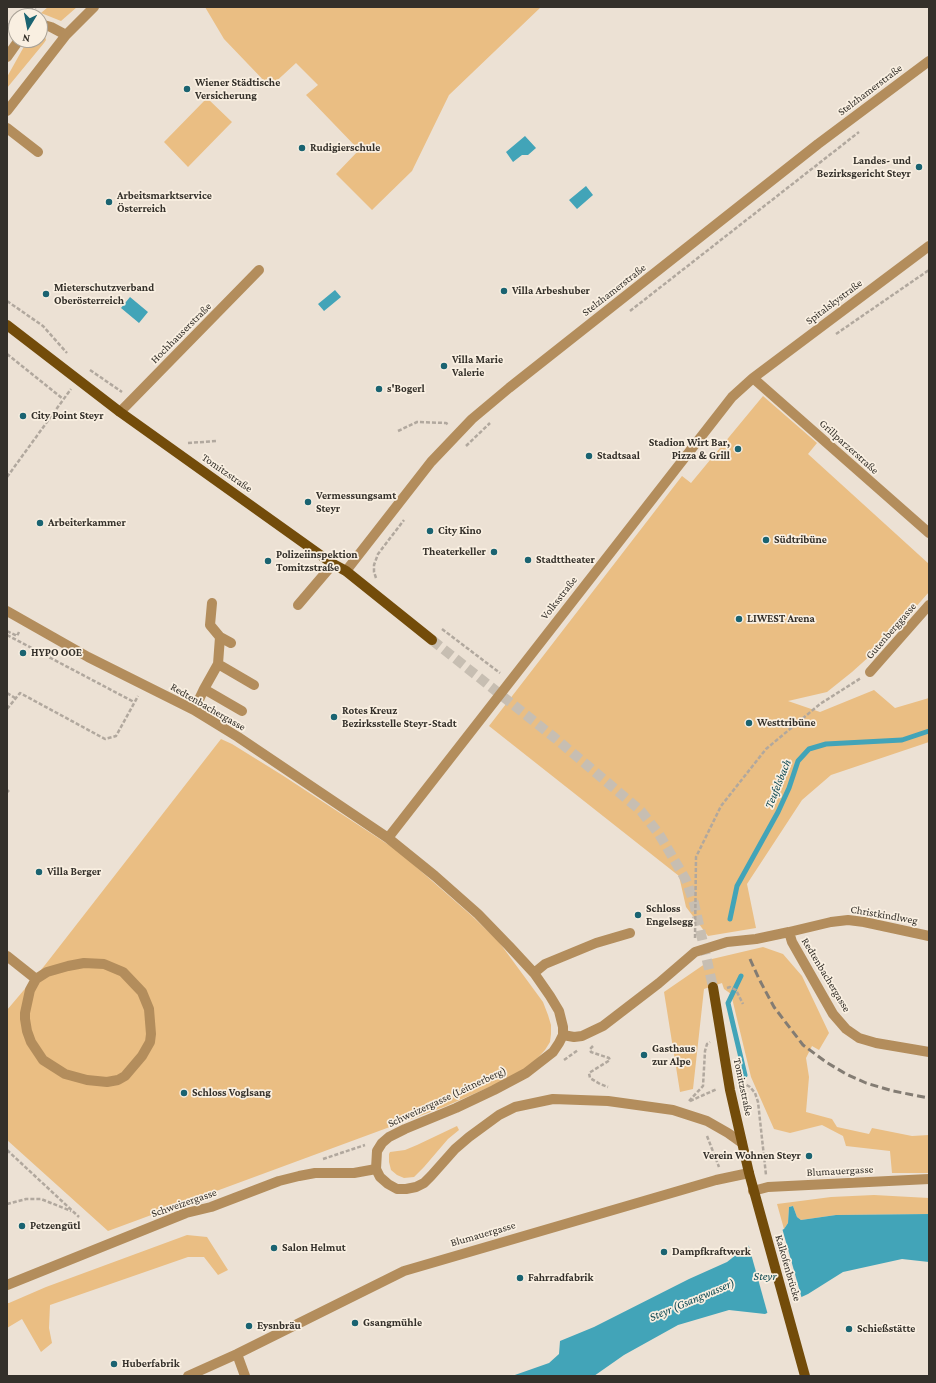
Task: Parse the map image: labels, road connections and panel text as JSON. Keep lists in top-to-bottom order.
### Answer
{
  "streets": {
    "main road": ["Tomitzstraße", "Kalkofenbrücke"],
    "street": [
      "Stelzhamerstraße",
      "Spitalskystraße",
      "Hochhauserstraße",
      "Grillparzerstraße",
      "Volksstraße",
      "Gutenberggasse",
      "Redtenbachergasse",
      "Christkindlweg",
      "Schweizergasse (Leitnerberg)",
      "Blumauergasse",
      "Schweizergasse"
    ]
  },
  "crossings": [
    ["Stelzhamerstraße", "Tomitzstraße"],
    ["Spitalskystraße", "Grillparzerstraße"],
    ["Spitalskystraße", "Volksstraße"],
    ["Hochhauserstraße", "Tomitzstraße"],
    ["Grillparzerstraße", "Volksstraße"],
    ["Tomitzstraße", "Blumauergasse"],
    ["Tomitzstraße", "Kalkofenbrücke"],
    ["Volksstraße", "Redtenbachergasse"],
    ["Redtenbachergasse", "Christkindlweg"],
    ["Redtenbachergasse", "Schweizergasse (Leitnerberg)"],
    ["Schweizergasse (Leitnerberg)", "Schweizergasse"],
    ["Blumauergasse", "Kalkofenbrücke"]
  ],
  "water": ["Teufelsbach", "Steyr", "Steyr (Gsangwasser)"],
  "places": [
    "Wiener Städtische Versicherung",
    "Rudigierschule",
    "Landes- und Bezirksgericht Steyr",
    "Arbeitsmarktservice Österreich",
    "Villa Arbeshuber",
    "Mieterschutzverband Oberösterreich",
    "Villa Marie Valerie",
    "s'Bogerl",
    "City Point Steyr",
    "Stadion Wirt Bar, Pizza & Grill",
    "Stadtsaal",
    "Vermessungsamt Steyr",
    "Arbeiterkammer",
    "City Kino",
    "Südtribüne",
    "Theaterkeller",
    "Stadttheater",
    "Polizeiinspektion Tomitzstraße",
    "LIWEST Arena",
    "HYPO OOE",
    "Rotes Kreuz Bezirksstelle Steyr-Stadt",
    "Westtribüne",
    "Villa Berger",
    "Schloss Engelsegg",
    "Gasthaus zur Alpe",
    "Schloss Voglsang",
    "Verein Wohnen Steyr",
    "Petzengütl",
    "Salon Helmut",
    "Dampfkraftwerk",
    "Fahrradfabrik",
    "Gsangmühle",
    "Eysnbräu",
    "Schießstätte",
    "Huberfabrik"
  ],
  "north": "bottom"
}
